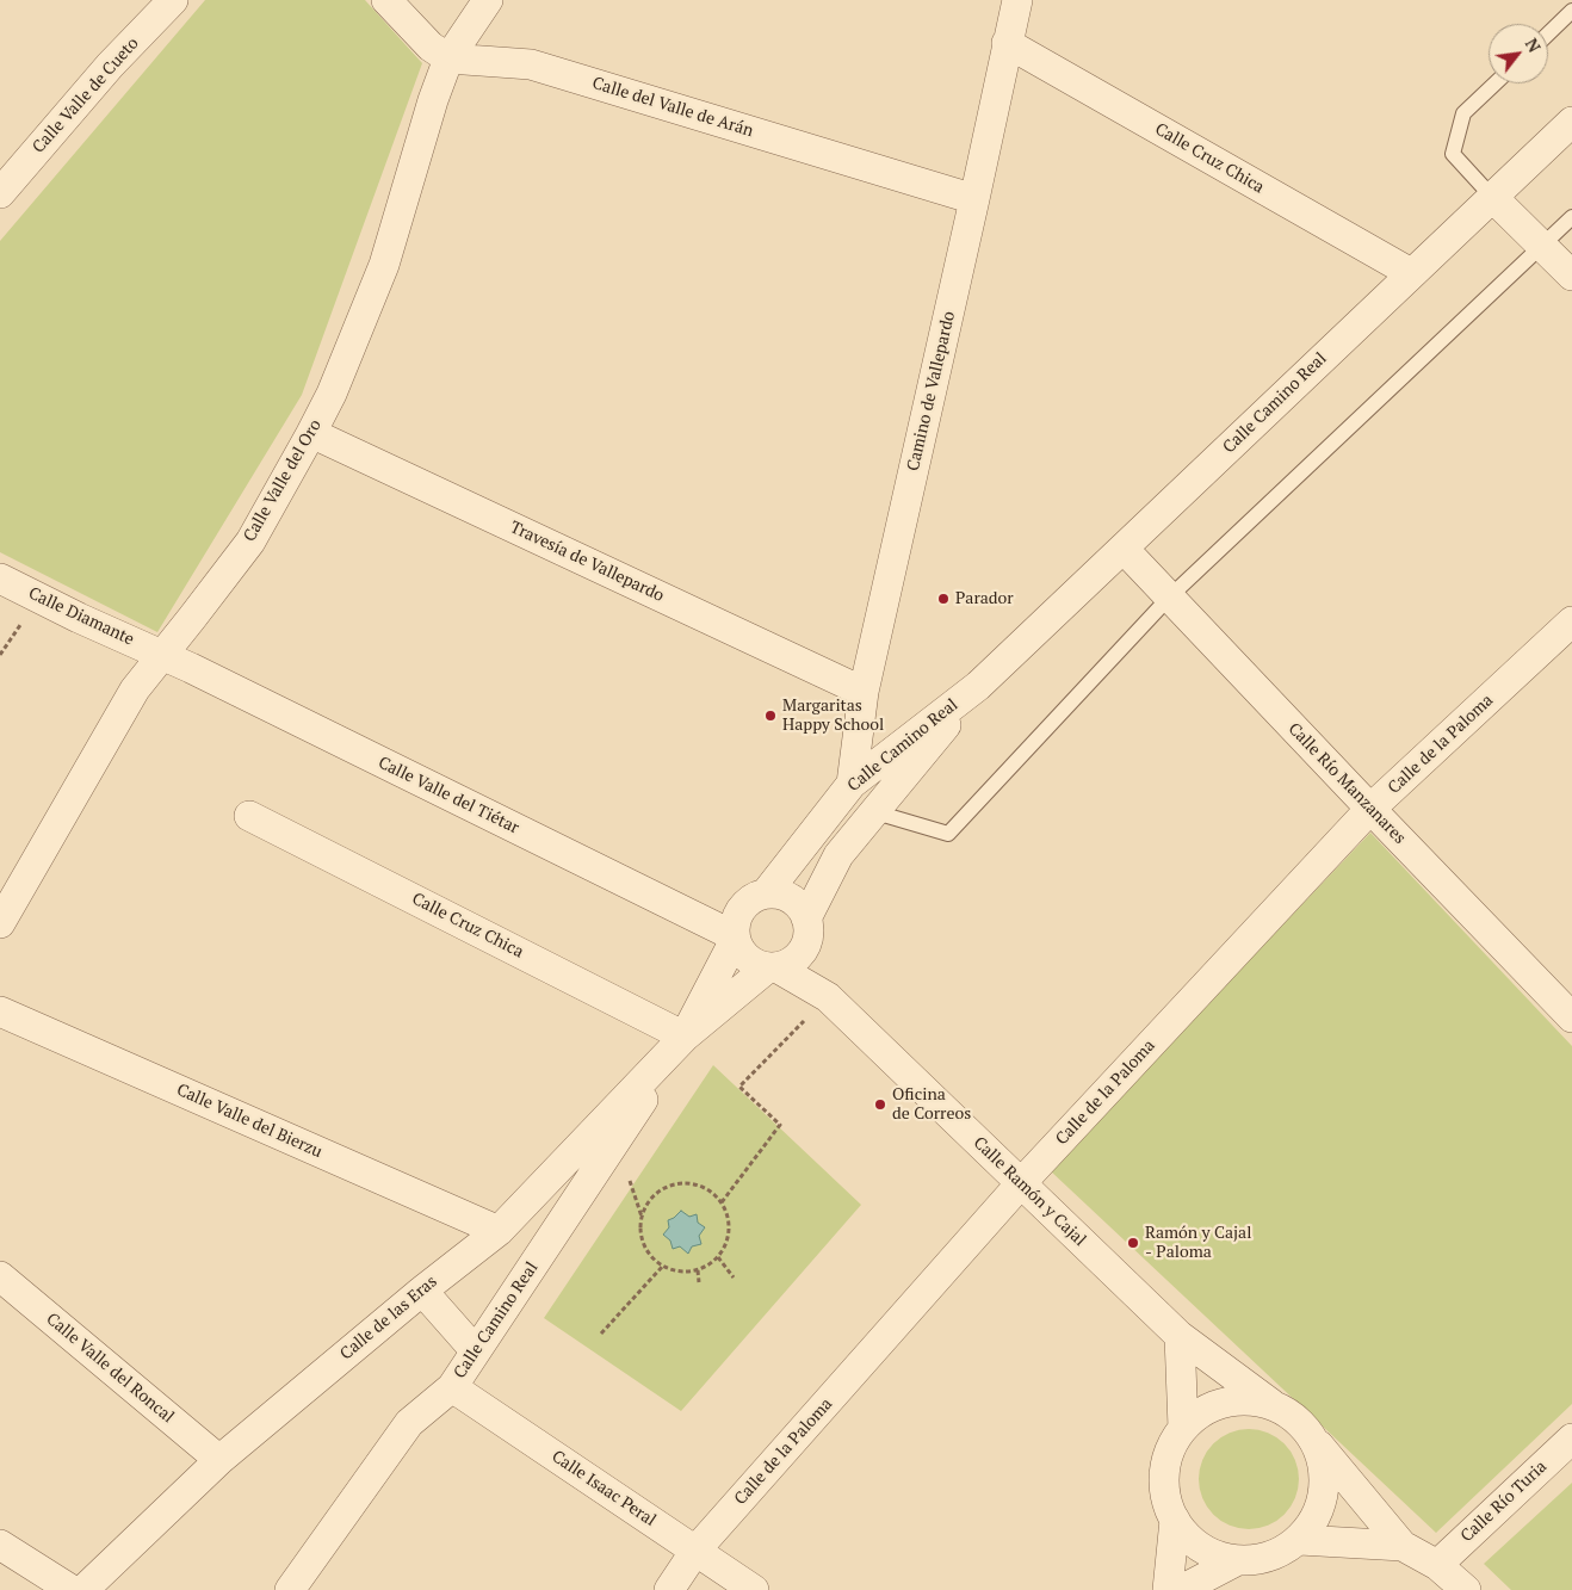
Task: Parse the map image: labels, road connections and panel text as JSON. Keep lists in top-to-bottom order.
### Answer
{
  "streets": {
    "street": [
      "Calle Valle de Cueto",
      "Calle del Valle de Arán",
      "Calle Cruz Chica",
      "Camino de Vallepardo",
      "Calle Camino Real",
      "Calle Valle del Oro",
      "Travesía de Vallepardo",
      "Calle Diamante",
      "Calle de la Paloma",
      "Calle Río Manzanares",
      "Calle Valle del Tiétar",
      "Calle Valle del Bierzu",
      "Calle Ramón y Cajal",
      "Calle de las Eras",
      "Calle Valle del Roncal",
      "Calle Isaac Peral",
      "Calle Río Turia"
    ]
  },
  "crossings": [
    ["Calle del Valle de Arán", "Camino de Vallepardo"],
    ["Calle del Valle de Arán", "Calle Valle del Oro"],
    ["Calle Cruz Chica", "Camino de Vallepardo"],
    ["Calle Cruz Chica", "Calle Camino Real"],
    ["Calle Cruz Chica", "Calle de las Eras"],
    ["Camino de Vallepardo", "Calle Camino Real"],
    ["Camino de Vallepardo", "Travesía de Vallepardo"],
    ["Calle Camino Real", "Calle Río Manzanares"],
    ["Calle Camino Real", "Calle Valle del Tiétar"],
    ["Calle Camino Real", "Calle Ramón y Cajal"],
    ["Calle Camino Real", "Calle de las Eras"],
    ["Calle Camino Real", "Calle Isaac Peral"],
    ["Calle Valle del Oro", "Travesía de Vallepardo"],
    ["Calle Valle del Oro", "Calle Diamante"],
    ["Calle Valle del Oro", "Calle Valle del Tiétar"],
    ["Calle Diamante", "Calle Valle del Tiétar"],
    ["Calle de la Paloma", "Calle Río Manzanares"],
    ["Calle de la Paloma", "Calle Ramón y Cajal"],
    ["Calle de la Paloma", "Calle Isaac Peral"],
    ["Calle Valle del Tiétar", "Calle Ramón y Cajal"],
    ["Calle Valle del Bierzu", "Calle de las Eras"],
    ["Calle de las Eras", "Calle Valle del Roncal"]
  ],
  "places": [
    "Parador",
    "Margaritas Happy School",
    "Oficina de Correos",
    "Ramón y Cajal - Paloma"
  ],
  "north": "top right"
}
